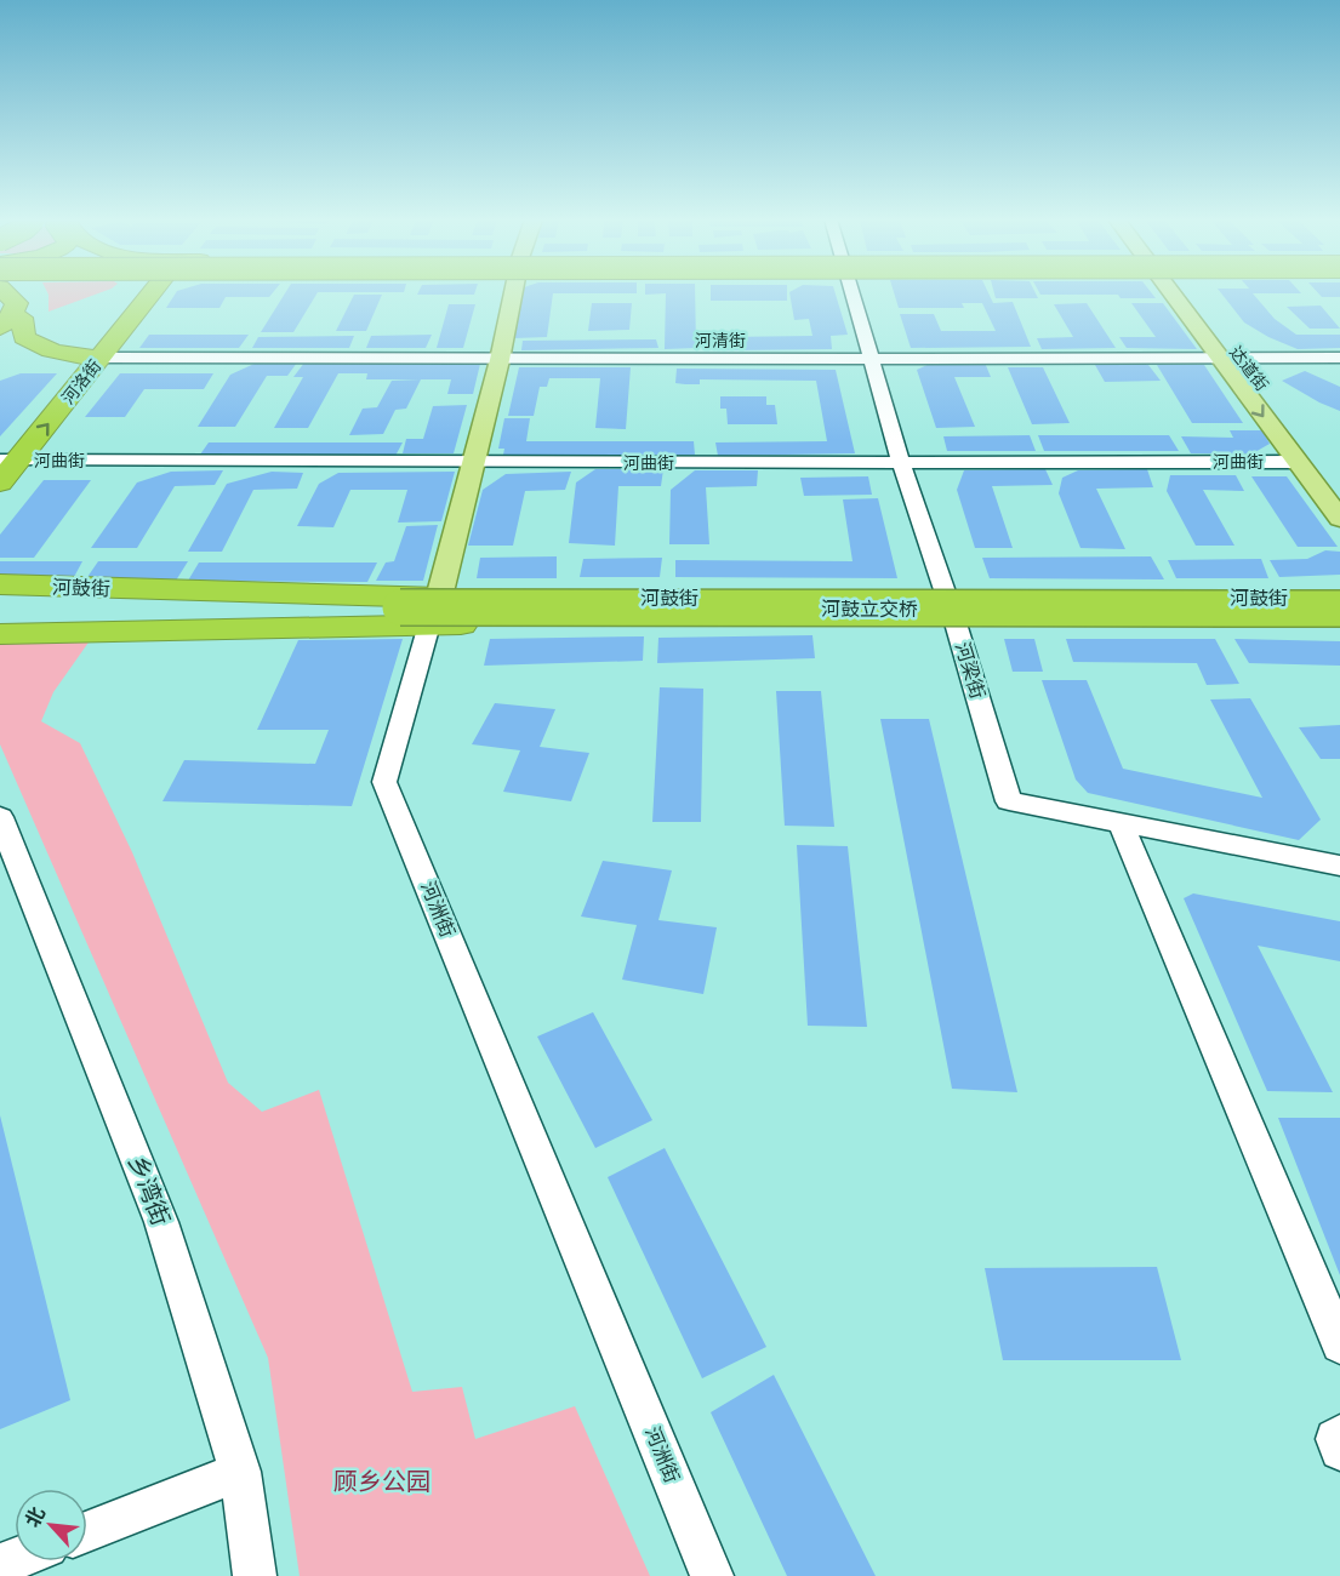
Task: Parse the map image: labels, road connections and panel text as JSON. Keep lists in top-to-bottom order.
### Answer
{
  "streets": {
    "highway": ["河洛街", "河鼓街", "河鼓立交桥"],
    "main road": ["河洲街"],
    "street": [
      "河清街",
      "河曲街",
      "河梁街",
      "乡湾街"
    ]
  },
  "crossings": [
    ["河清街", "河洛街"],
    ["河清街", "河梁街"],
    ["河清街", "河洲街"],
    ["河洛街", "河曲街"],
    ["河曲街", "河梁街"],
    ["河曲街", "河洲街"],
    ["河鼓街", "河梁街"],
    ["河鼓街", "河洲街"]
  ],
  "one_way": ["河洛街"],
  "parks": ["顾乡公园"],
  "north": "top left"
}
